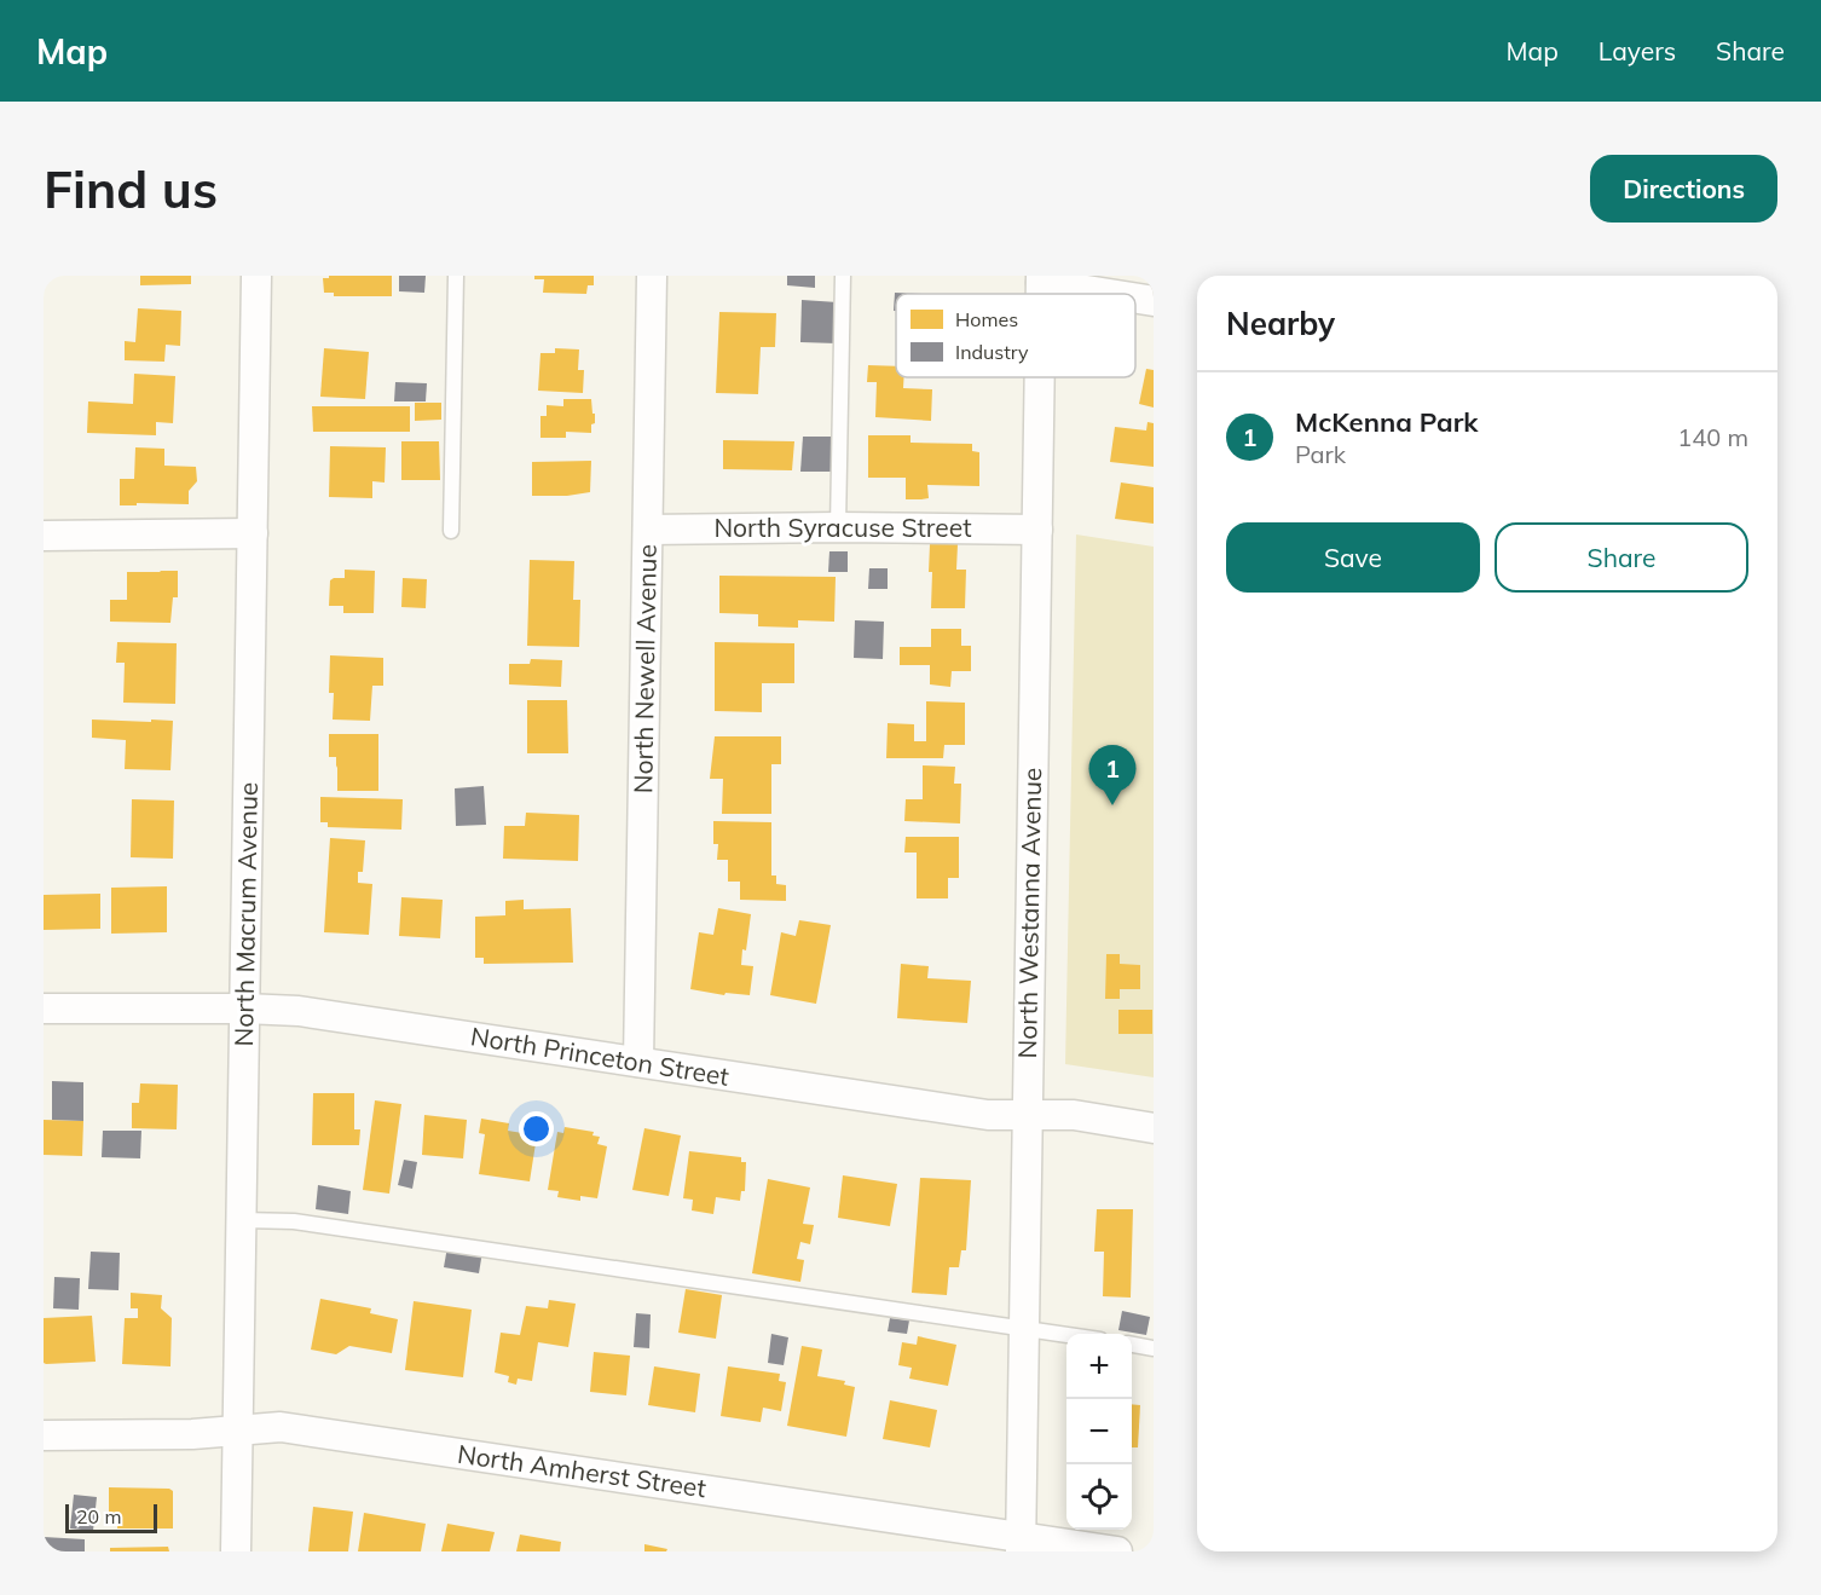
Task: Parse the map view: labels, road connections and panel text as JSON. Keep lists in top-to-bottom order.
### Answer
{
  "streets": {
    "street": [
      "North Syracuse Street",
      "North Newell Avenue",
      "North Westanna Avenue",
      "North Macrum Avenue",
      "North Princeton Street",
      "North Amherst Street"
    ]
  },
  "crossings": [
    ["North Syracuse Street", "North Newell Avenue"],
    ["North Syracuse Street", "North Westanna Avenue"],
    ["North Newell Avenue", "North Princeton Street"],
    ["North Westanna Avenue", "North Princeton Street"],
    ["North Westanna Avenue", "North Amherst Street"],
    ["North Macrum Avenue", "North Princeton Street"],
    ["North Macrum Avenue", "North Amherst Street"]
  ],
  "legend": ["Homes", "Industry"],
  "scale_bar": "20 m",
  "page": {
    "header": "Map",
    "nav": ["Map", "Layers", "Share"],
    "buttons": [
      "Directions",
      ["Save", "Share"]
    ],
    "title": "Find us",
    "heading": "Nearby",
    "list": [
      {
        "mark": "1",
        "name": "McKenna Park",
        "note": "Park",
        "value": "140 m"
      }
    ],
    "pins": "1",
    "map_buttons": ["+", "−"],
    "scale": "20 m"
  }
}
